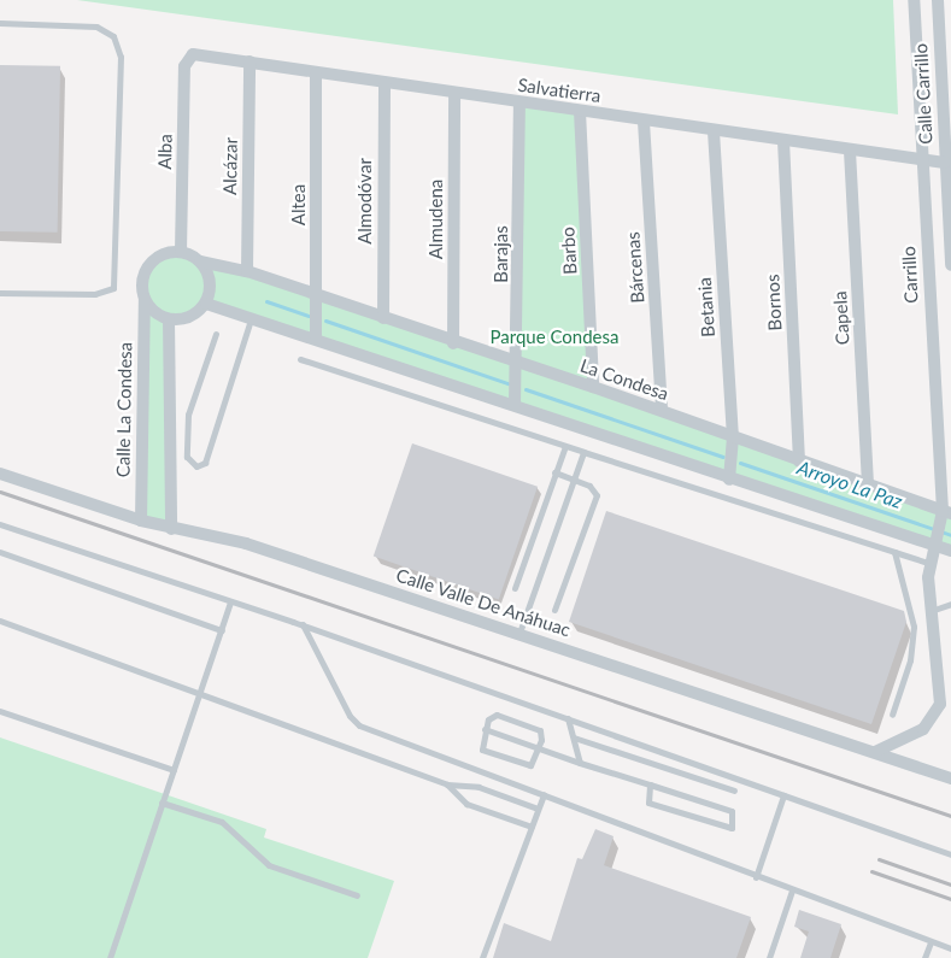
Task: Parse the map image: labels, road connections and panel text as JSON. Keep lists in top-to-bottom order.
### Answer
{
  "streets": {
    "street": [
      "Salvatierra",
      "Calle Carrillo",
      "Alba",
      "Alcázar",
      "Almodóvar",
      "Altea",
      "Almudena",
      "Barbo",
      "Barajas",
      "Bárcenas",
      "Carrillo",
      "Bornos",
      "Betania",
      "Capela",
      "La Condesa",
      "Calle La Condesa",
      "Calle Valle De Anáhuac"
    ]
  },
  "crossings": [
    ["Salvatierra", "Calle Carrillo"],
    ["Salvatierra", "Alba"],
    ["Salvatierra", "Alcázar"],
    ["Salvatierra", "Almodóvar"],
    ["Salvatierra", "Altea"],
    ["Salvatierra", "Almudena"],
    ["Salvatierra", "Barbo"],
    ["Salvatierra", "Barajas"],
    ["Salvatierra", "Bárcenas"],
    ["Salvatierra", "Carrillo"],
    ["Salvatierra", "Bornos"],
    ["Salvatierra", "Betania"],
    ["Salvatierra", "Capela"],
    ["Calle Carrillo", "Carrillo"],
    ["Alba", "La Condesa"],
    ["Alba", "Calle La Condesa"],
    ["Alcázar", "La Condesa"],
    ["Almodóvar", "La Condesa"],
    ["Altea", "La Condesa"],
    ["Almudena", "La Condesa"],
    ["Barbo", "La Condesa"],
    ["Barajas", "La Condesa"],
    ["Bárcenas", "La Condesa"],
    ["Carrillo", "La Condesa"],
    ["Carrillo", "Calle Valle De Anáhuac"],
    ["Bornos", "La Condesa"],
    ["Betania", "La Condesa"],
    ["Capela", "La Condesa"],
    ["La Condesa", "Calle La Condesa"],
    ["Calle La Condesa", "Calle Valle De Anáhuac"]
  ],
  "water": ["Arroyo La Paz"],
  "parks": ["Parque Condesa"]
}
